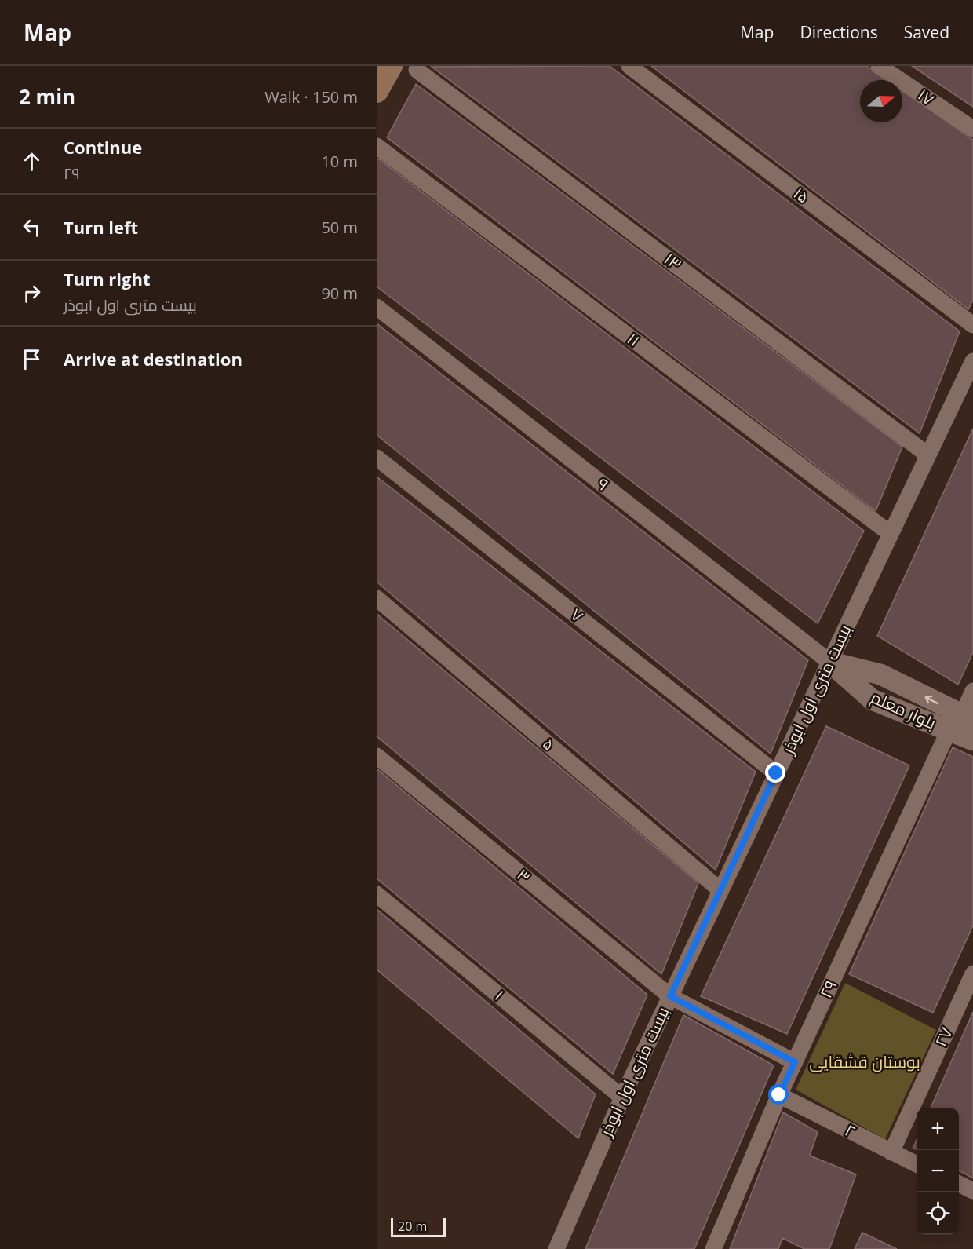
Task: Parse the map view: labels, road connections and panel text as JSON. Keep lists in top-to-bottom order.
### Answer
{
  "streets": {
    "street": [
      "۱۷",
      "۱۵",
      "۱۳",
      "۱۱",
      "۹",
      "۷",
      "بیست متری اول ابوذر",
      "بلوار معلم",
      "۵",
      "۳",
      "۲۹",
      "۱",
      "۲۷",
      "۲"
    ]
  },
  "crossings": [
    ["۱۳", "بیست متری اول ابوذر"],
    ["۱۱", "بیست متری اول ابوذر"],
    ["۹", "بیست متری اول ابوذر"],
    ["۹", "بلوار معلم"],
    ["۷", "بیست متری اول ابوذر"],
    ["بیست متری اول ابوذر", "بلوار معلم"],
    ["بیست متری اول ابوذر", "۵"],
    ["بیست متری اول ابوذر", "۳"],
    ["بیست متری اول ابوذر", "۱"],
    ["بلوار معلم", "۲۹"],
    ["۳", "۲۹"],
    ["۲۹", "۲"],
    ["۲۷", "۲"]
  ],
  "parks": ["بوستان قشقایی"],
  "scale_bar": "20 m",
  "north": "right",
  "page": {
    "header": "Map",
    "nav": ["Map", "Directions", "Saved"],
    "heading": ["2 min", "Walk · 150 m"],
    "list": [
      ["Continue", "۲۹", "10 m"],
      ["Turn left", "50 m"],
      ["Turn right", "بیست متری اول ابوذر", "90 m"],
      "Arrive at destination"
    ],
    "map_buttons": ["+", "−"],
    "scale": "20 m"
  }
}
